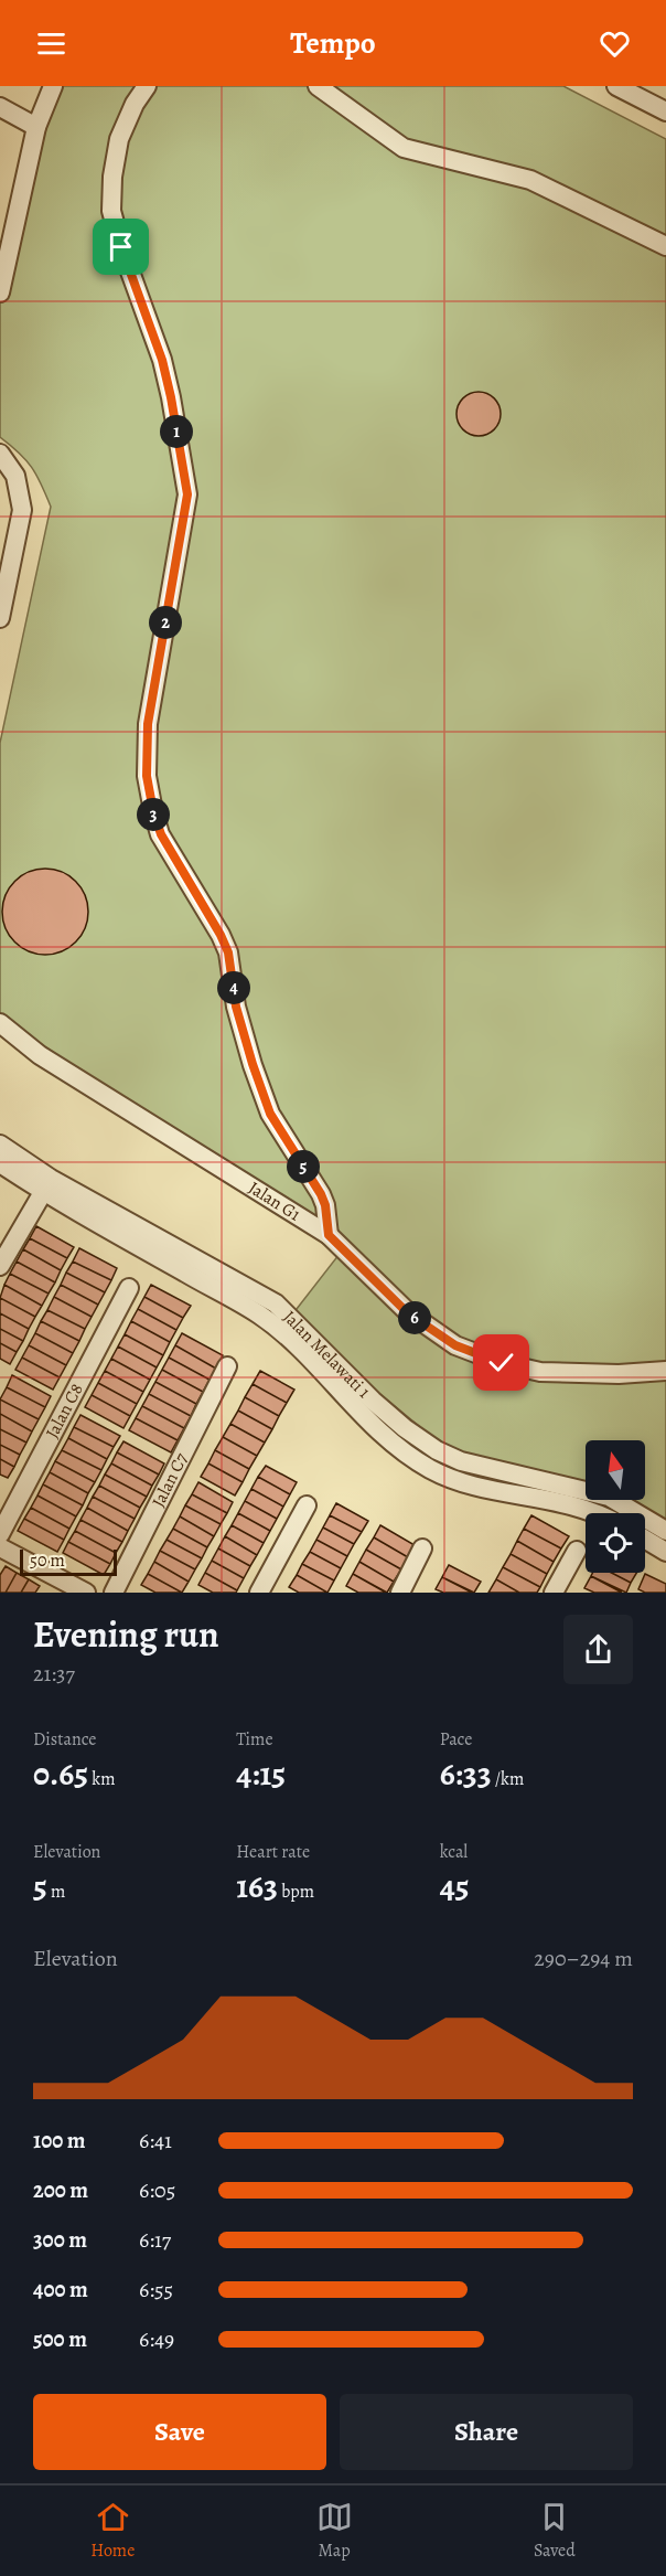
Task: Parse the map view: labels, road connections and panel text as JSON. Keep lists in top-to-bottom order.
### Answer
{
  "streets": {
    "street": [
      "Jalan G1",
      "Jalan Melawati 1",
      "Jalan C8",
      "Jalan C7"
    ]
  },
  "scale_bar": "50 m",
  "north": "top",
  "page": {
    "header": "Tempo",
    "pins": [
      "1",
      "2",
      "3",
      "4",
      "5",
      "6"
    ],
    "scale": "50 m",
    "heading": ["Evening run", "21:37"],
    "stats": [
      ["Distance", "0.65 km"],
      ["Time", "4:15"],
      ["Pace", "6:33 /km"],
      ["Elevation", "5 m"],
      ["Heart rate", "163 bpm"],
      ["kcal", "45"]
    ],
    "chart": ["Elevation", "290–294 m"],
    "list": [
      {
        "name": "100 m",
        "note": "6:41"
      },
      {
        "name": "200 m",
        "note": "6:05"
      },
      {
        "name": "300 m",
        "note": "6:17"
      },
      {
        "name": "400 m",
        "note": "6:55"
      },
      {
        "name": "500 m",
        "note": "6:49"
      }
    ],
    "buttons": ["Save", "Share"],
    "tabs": ["Home", "Map", "Saved"]
  }
}
